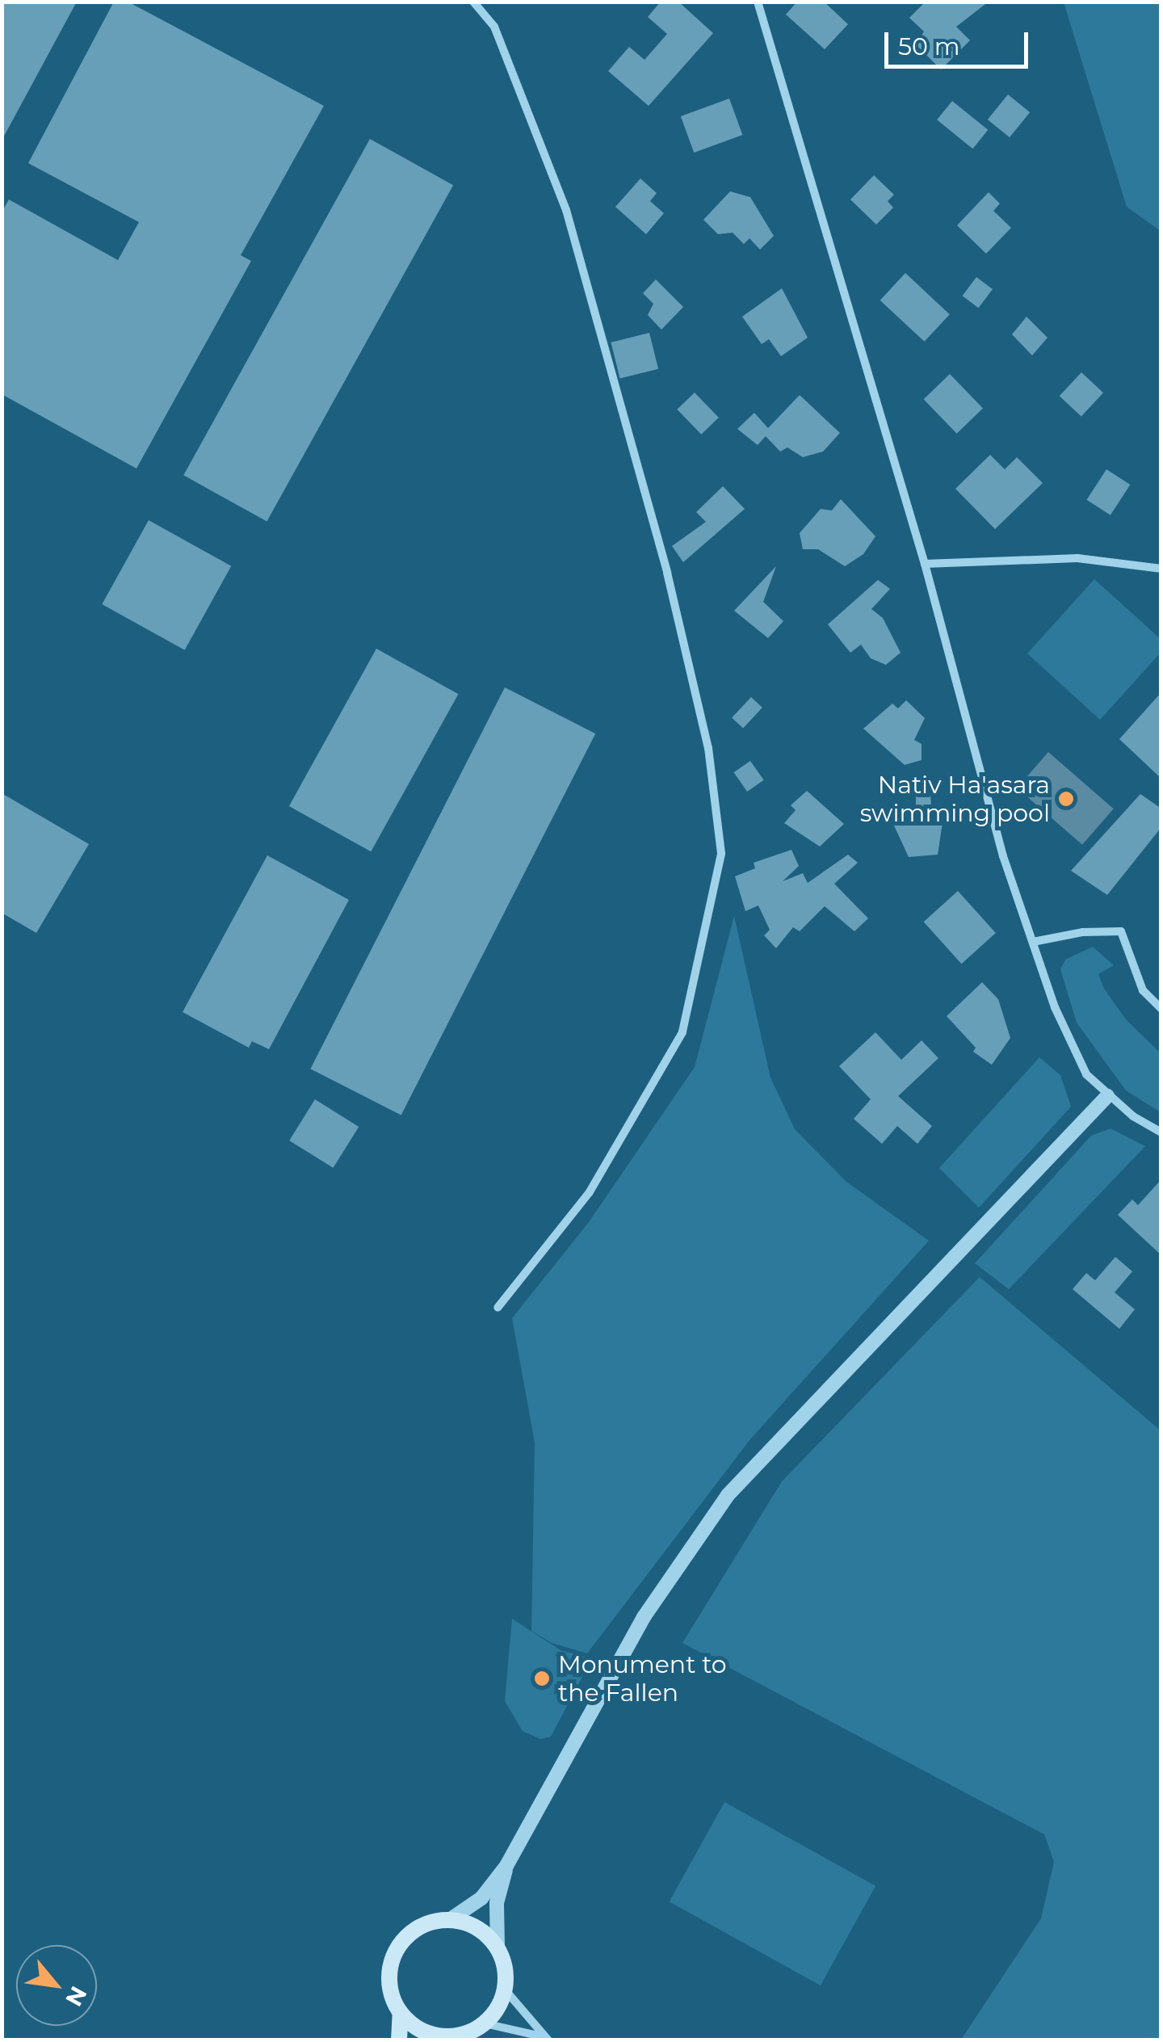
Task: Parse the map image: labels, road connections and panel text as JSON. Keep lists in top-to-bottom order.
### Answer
{
  "places": ["Nativ Ha'asara swimming pool", "Monument to the Fallen"],
  "scale_bar": "50 m",
  "north": "bottom right"
}
